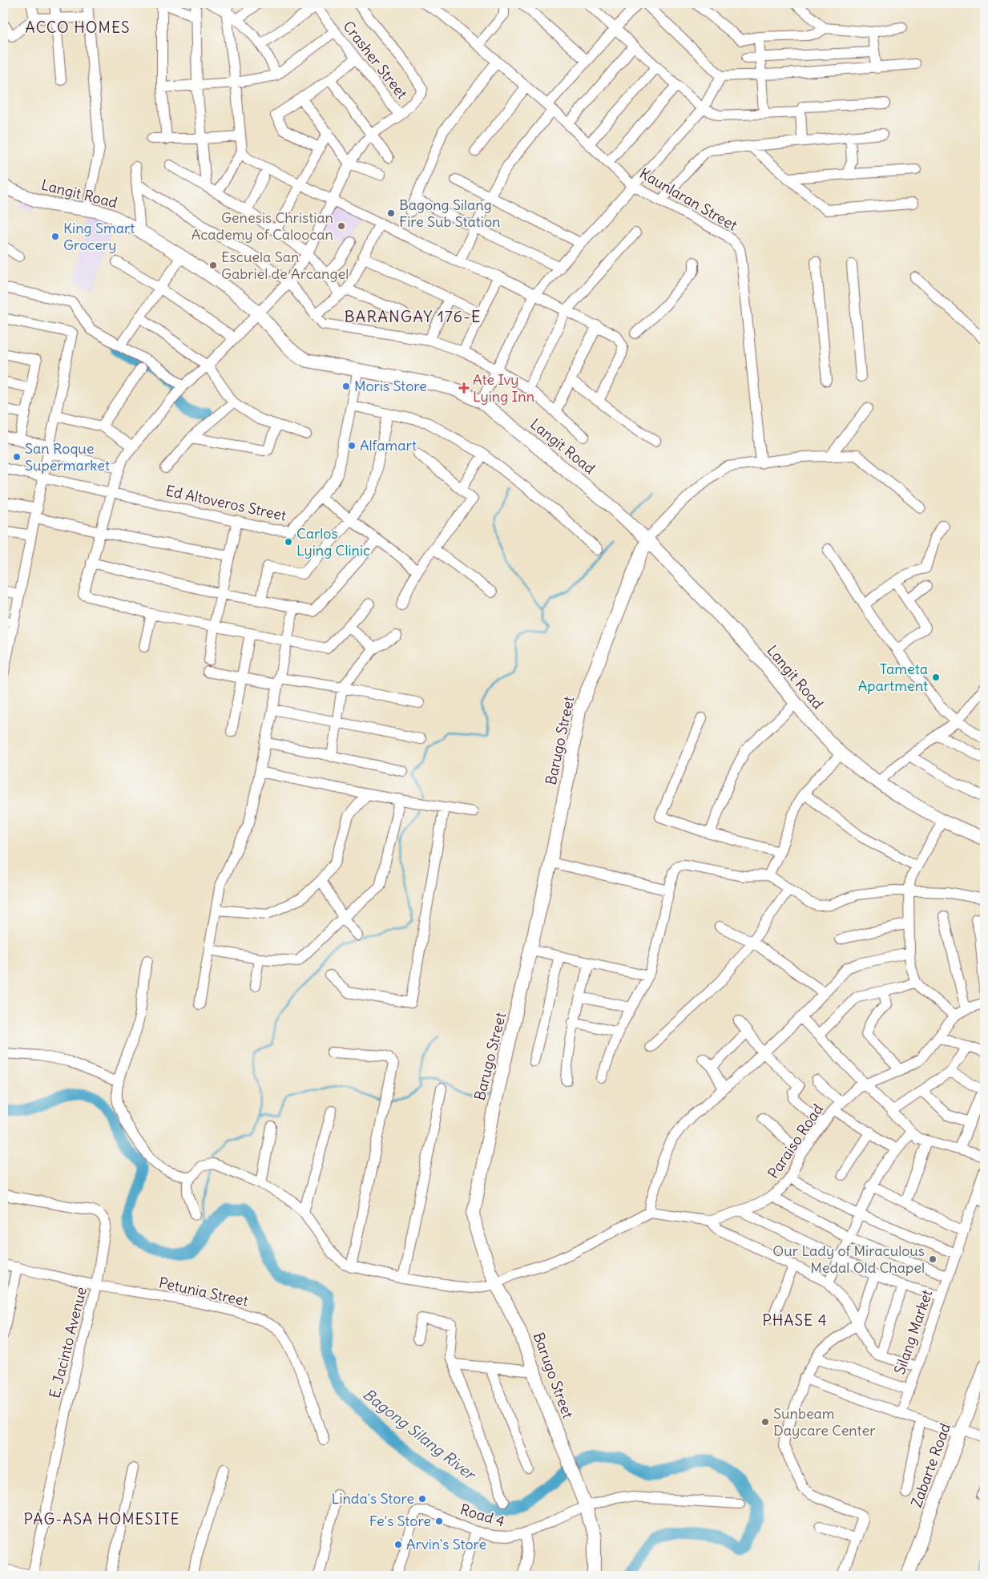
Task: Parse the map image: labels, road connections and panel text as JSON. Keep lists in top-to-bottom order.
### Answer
{
  "streets": {
    "main road": ["Langit Road", "Barugo Street", "Zabarte Road"],
    "street": [
      "Crasher Street",
      "Kaunlaran Street",
      "Ed Altoveros Street",
      "Paraiso Road",
      "Petunia Street",
      "Silang Market",
      "E. Jacinto Avenue",
      "Road 4"
    ]
  },
  "crossings": [
    ["Langit Road", "Ed Altoveros Street"],
    ["Langit Road", "Barugo Street"],
    ["Barugo Street", "Road 4"],
    ["Petunia Street", "E. Jacinto Avenue"]
  ],
  "districts": [
    "ACCO HOMES",
    "BARANGAY 176-E",
    "PHASE 4",
    "PAG-ASA HOMESITE"
  ],
  "water": ["Bagong Silang River"],
  "places": {
    "other": [
      "Bagong Silang Fire Sub Station",
      "Genesis Christian Academy of Caloocan",
      "King Smart Grocery",
      "Escuela San Gabriel de Arcangel",
      "Moris Store",
      "Alfamart",
      "San Roque Supermarket",
      "Carlos Lying Clinic",
      "Tameta Apartment",
      "Our Lady of Miraculous Medal Old Chapel",
      "Sunbeam Daycare Center",
      "Linda's Store",
      "Fe's Store",
      "Arvin's Store"
    ],
    "health": ["Ate Ivy Lying Inn"]
  }
}
